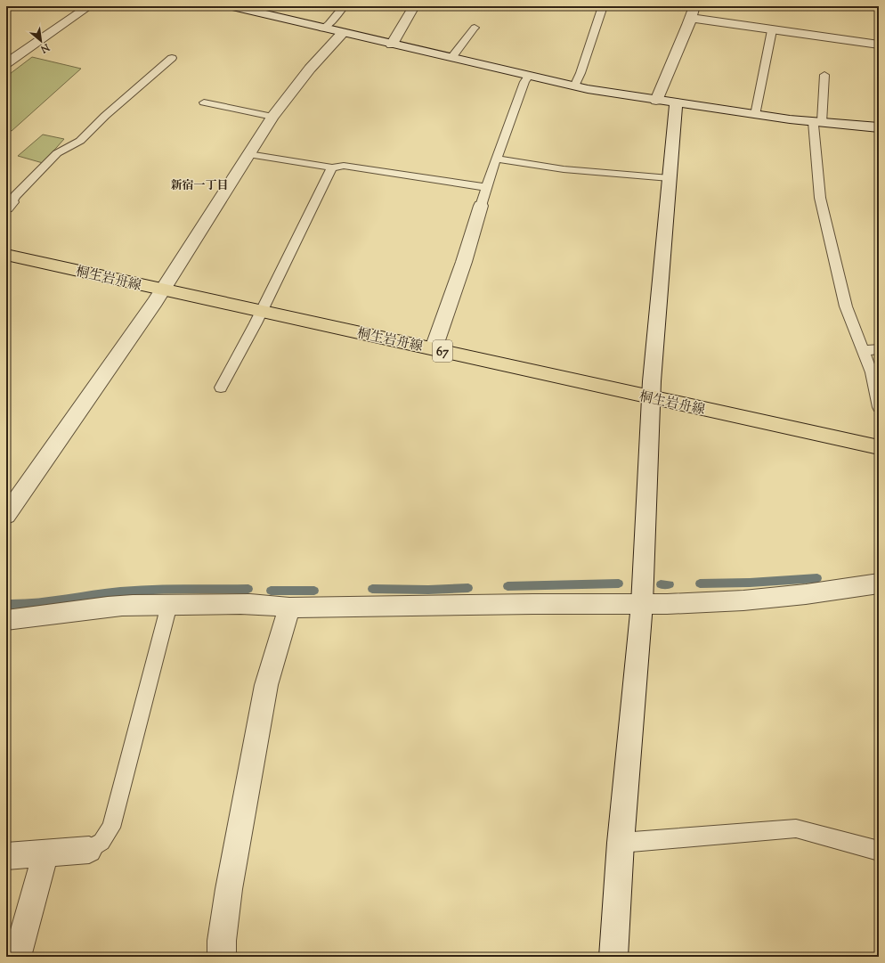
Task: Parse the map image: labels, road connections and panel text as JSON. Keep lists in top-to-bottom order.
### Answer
{
  "streets": {
    "main road": ["桐生岩舟線", "67"]
  },
  "districts": ["新宿一丁目"],
  "north": "bottom right"
}
